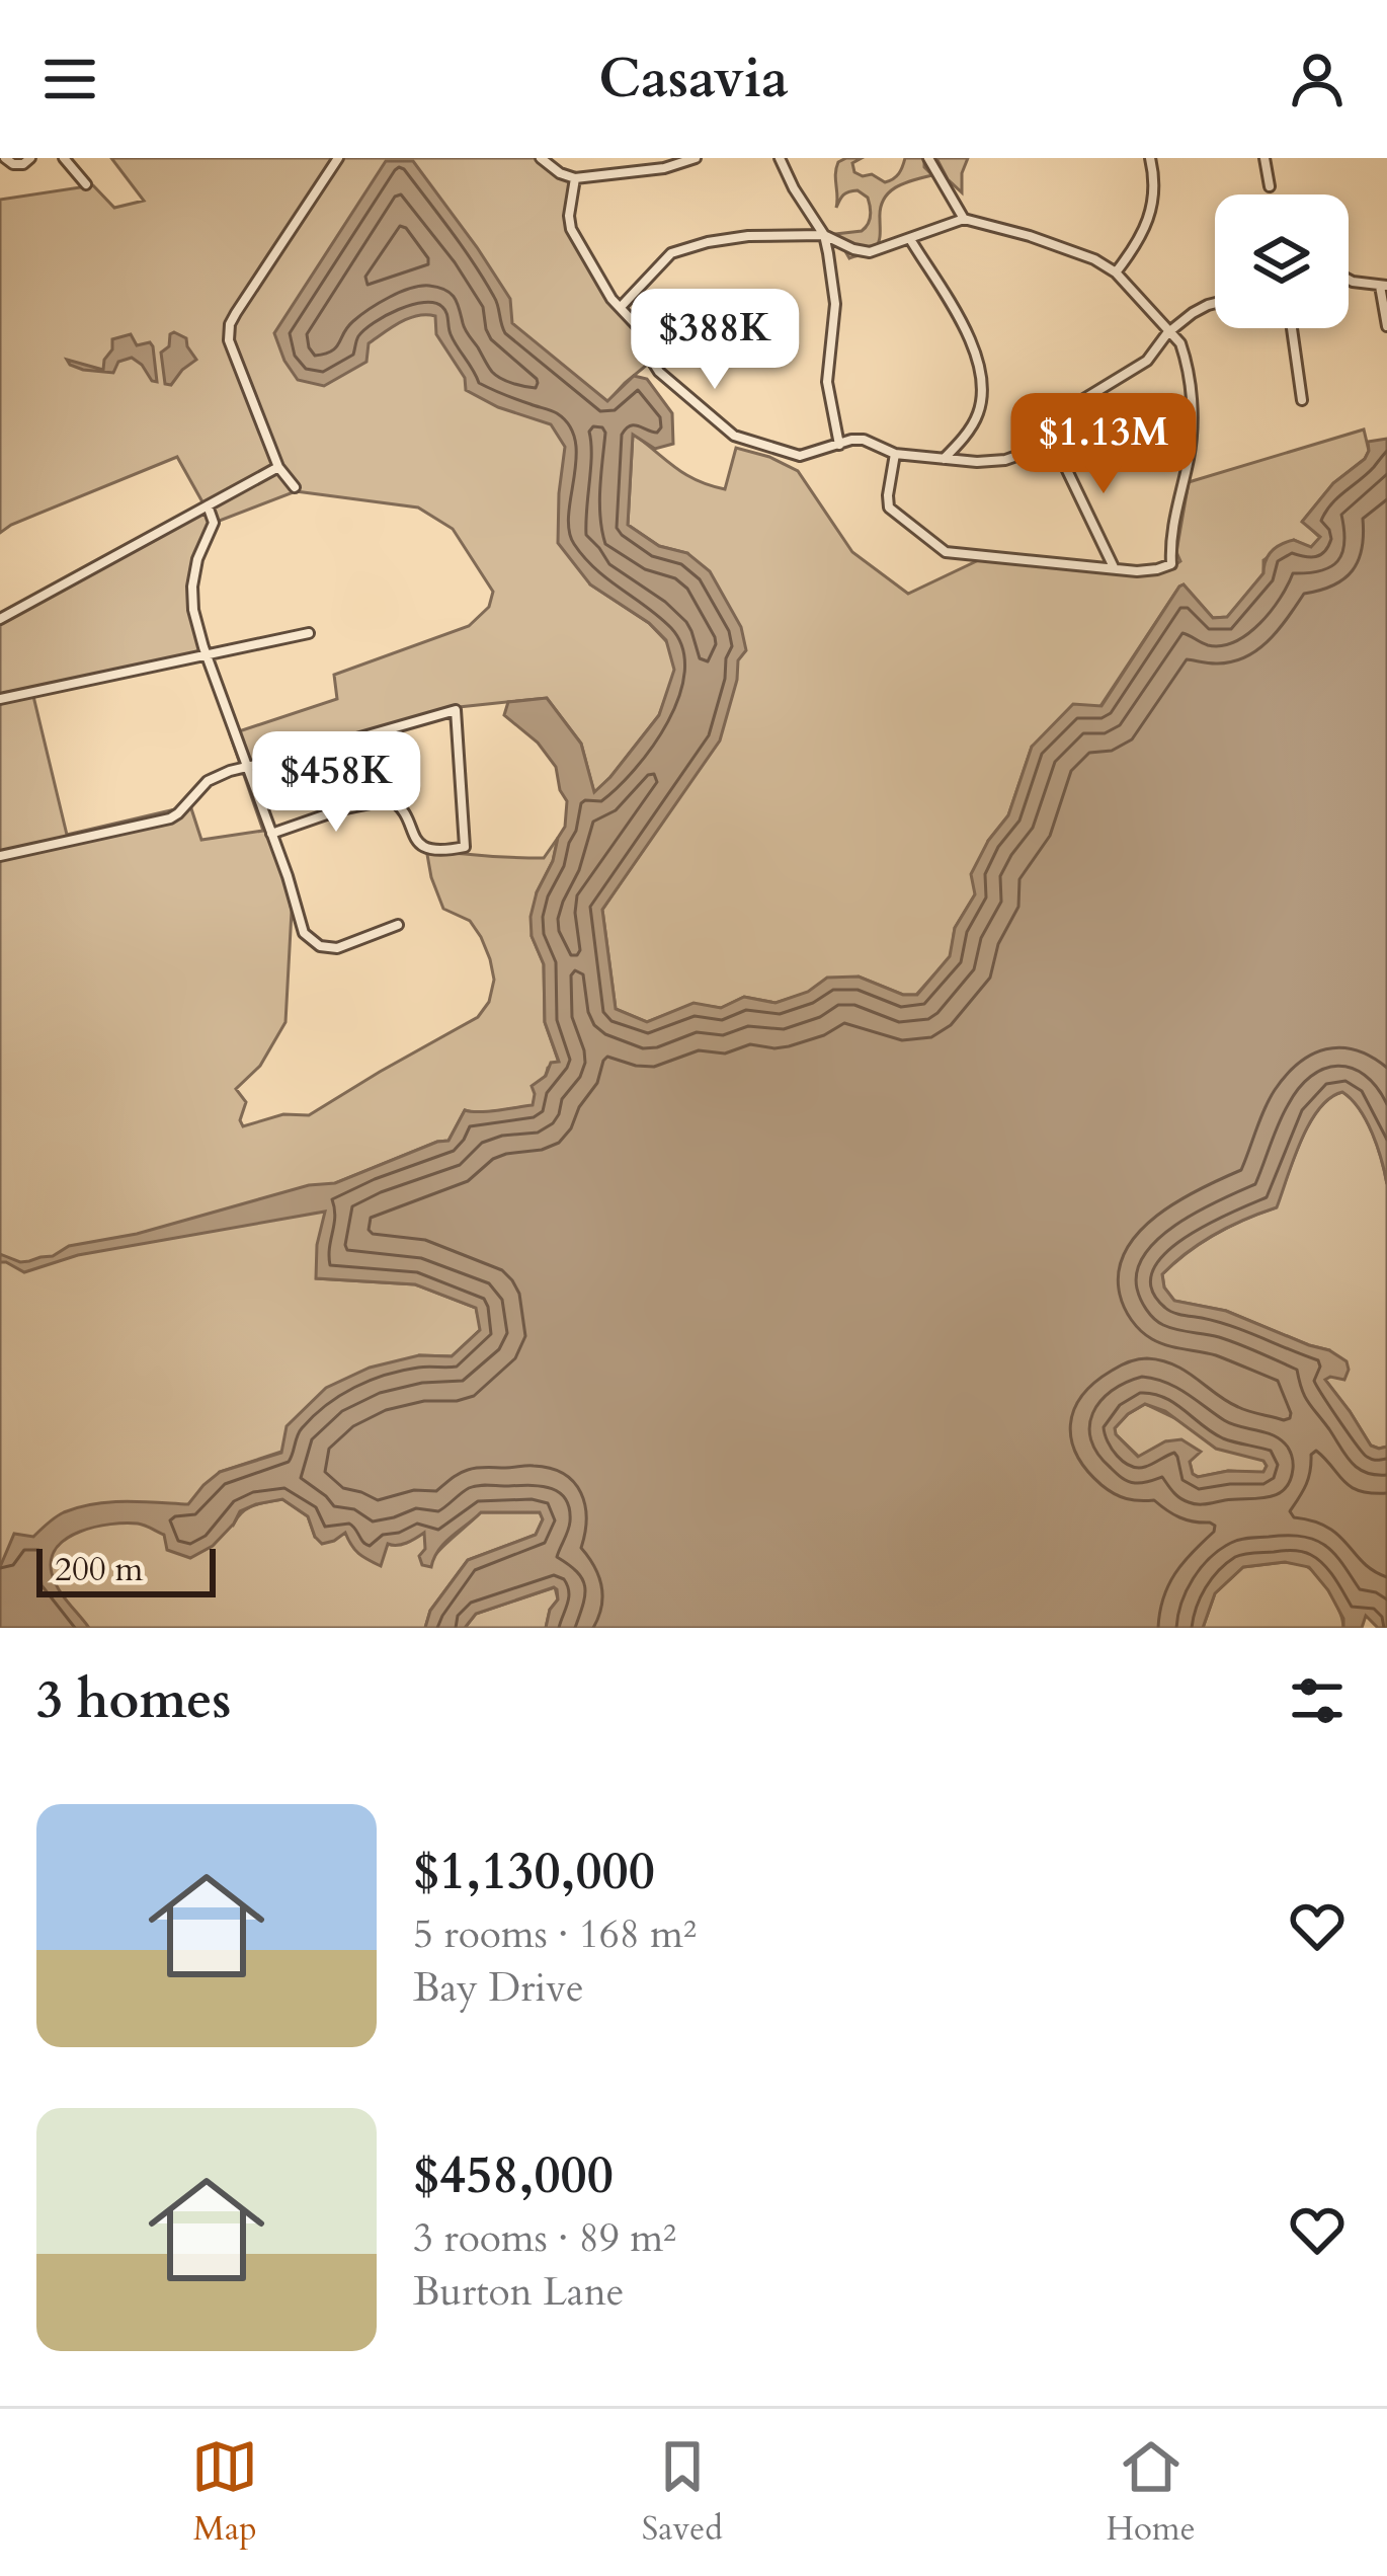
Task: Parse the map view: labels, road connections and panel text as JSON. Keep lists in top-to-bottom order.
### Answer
{
  "scale_bar": "200 m",
  "page": {
    "header": "Casavia",
    "price": ["$388K", "$1.13M", "$458K"],
    "scale": "200 m",
    "heading": "3 homes",
    "list": [
      {
        "name": "$1,130,000",
        "note": "5 rooms · 168 m² · Bay Drive"
      },
      {
        "name": "$458,000",
        "note": "3 rooms · 89 m² · Burton Lane"
      }
    ],
    "tabs": ["Map", "Saved", "Home"]
  }
}
